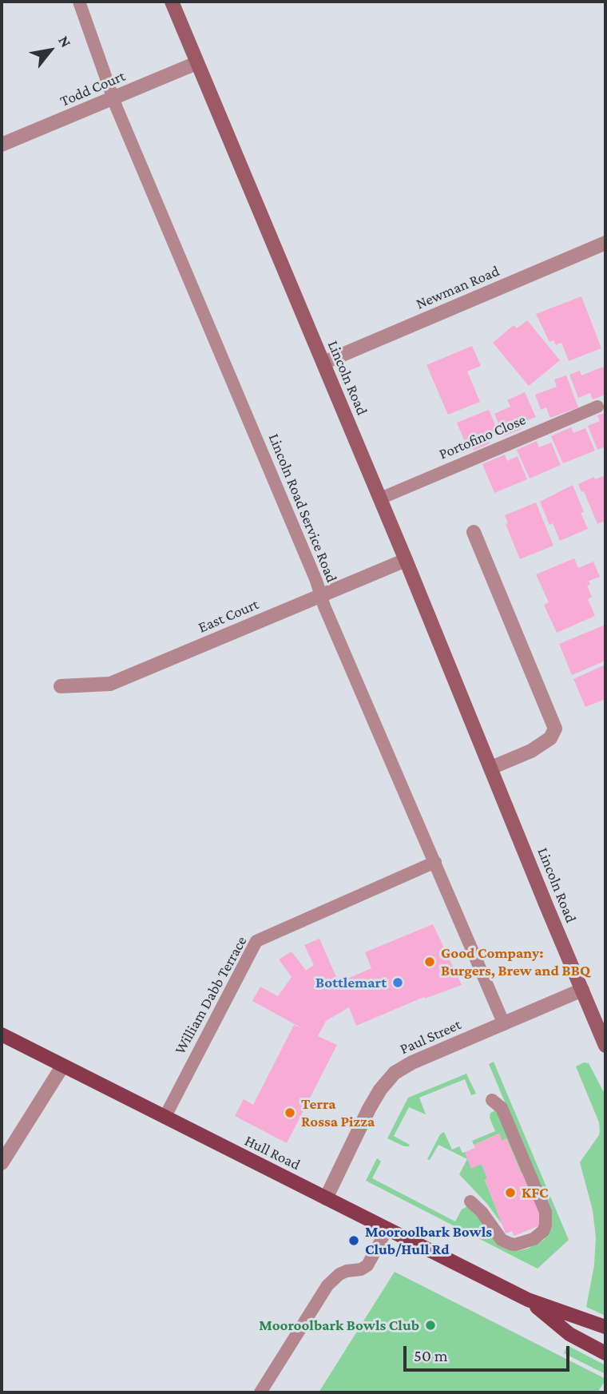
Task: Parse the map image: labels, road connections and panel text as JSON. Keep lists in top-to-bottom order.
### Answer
{
  "streets": {
    "main road": ["Lincoln Road", "Hull Road"],
    "street": [
      "Todd Court",
      "Newman Road",
      "East Court",
      "Paul Street"
    ],
    "lane": ["Portofino Close", "Lincoln Road Service Road", "William Dabb Terrace"]
  },
  "crossings": [
    ["Todd Court", "Lincoln Road"],
    ["Todd Court", "Lincoln Road Service Road"],
    ["Newman Road", "Lincoln Road"],
    ["Lincoln Road", "Portofino Close"],
    ["Lincoln Road", "East Court"],
    ["Lincoln Road", "Paul Street"],
    ["Lincoln Road Service Road", "East Court"],
    ["Lincoln Road Service Road", "William Dabb Terrace"],
    ["Lincoln Road Service Road", "Paul Street"],
    ["William Dabb Terrace", "Hull Road"],
    ["Paul Street", "Hull Road"]
  ],
  "places": [
    "Good Company: Burgers, Brew and BBQ",
    "Bottlemart",
    "Terra Rossa Pizza",
    "KFC",
    "Mooroolbark Bowls Club/Hull Rd",
    "Mooroolbark Bowls Club"
  ],
  "scale_bar": "50 m",
  "north": "top right"
}
